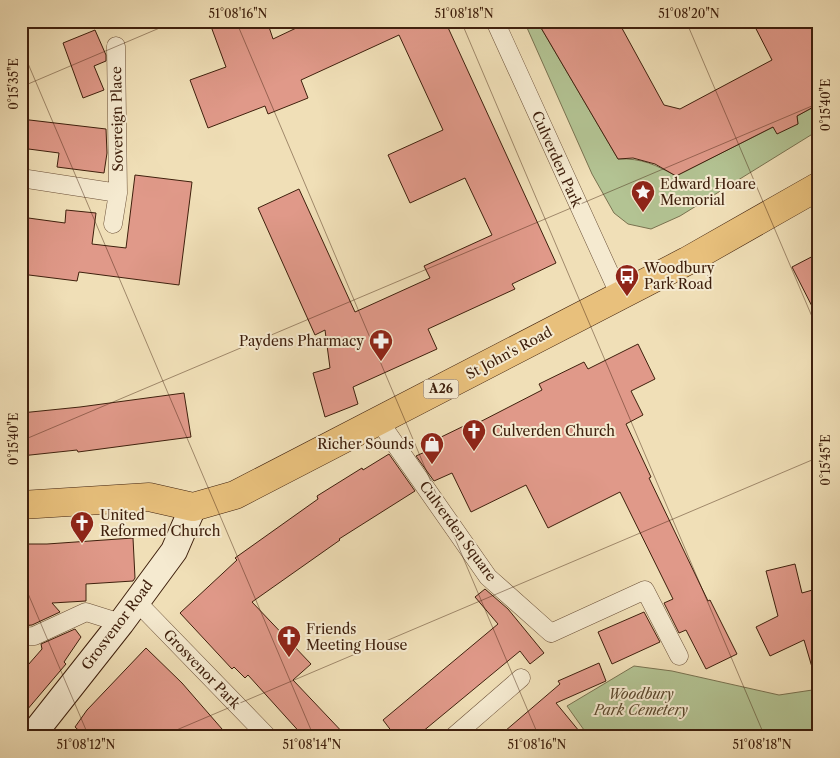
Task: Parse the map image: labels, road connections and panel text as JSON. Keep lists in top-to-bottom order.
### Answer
{
  "streets": {
    "highway": ["St John's Road", "A26"],
    "street": [
      "Sovereign Place",
      "Culverden Park",
      "Culverden Square",
      "Grosvenor Road",
      "Grosvenor Park"
    ]
  },
  "crossings": [
    ["Culverden Park", "St John's Road"],
    ["St John's Road", "A26"],
    ["St John's Road", "Culverden Square"],
    ["St John's Road", "Grosvenor Road"],
    ["A26", "Grosvenor Road"],
    ["Grosvenor Road", "Grosvenor Park"]
  ],
  "parks": ["Woodbury Park Cemetery"],
  "places": {
    "place": ["Edward Hoare Memorial"],
    "bus stop": ["Woodbury Park Road"],
    "pharmacy": ["Paydens Pharmacy"],
    "church": ["Culverden Church", "United Reformed Church", "Friends Meeting House"],
    "shop": ["Richer Sounds"]
  },
  "coordinates": [
    "51°08'16\"N",
    "51°08'18\"N",
    "51°08'20\"N",
    "0°15'35\"E",
    "0°15'40\"E",
    "0°15'45\"E",
    "51°08'12\"N",
    "51°08'14\"N"
  ]
}
